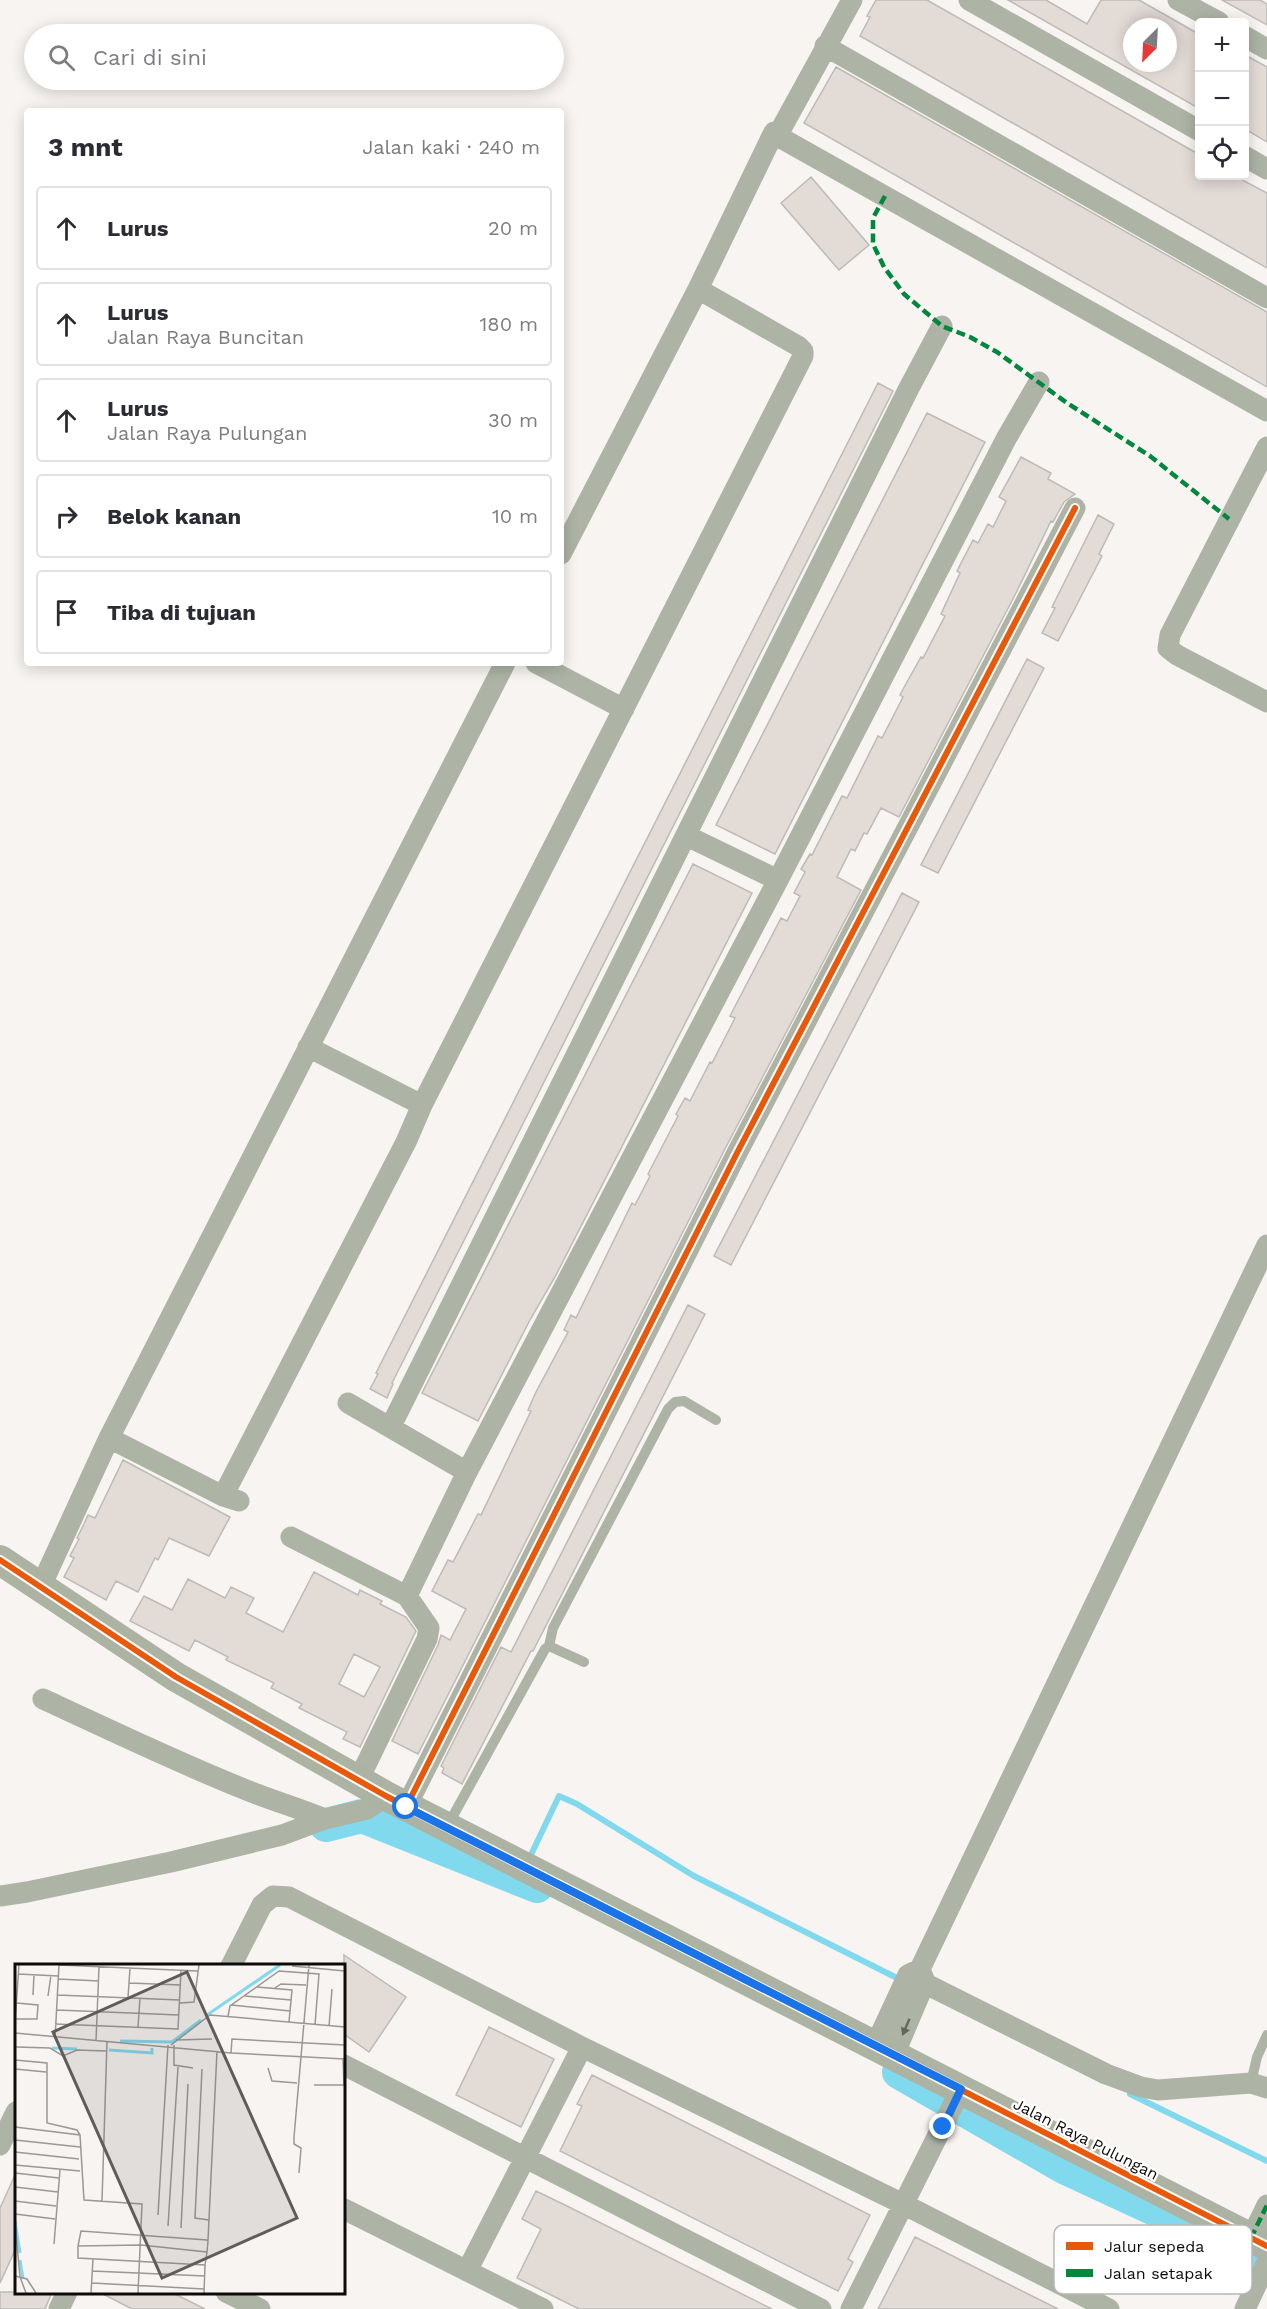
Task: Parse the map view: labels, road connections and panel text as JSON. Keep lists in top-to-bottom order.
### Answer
{
  "streets": {
    "street": ["Jalan Raya Pulungan"]
  },
  "legend": ["Jalur sepeda", "Jalan setapak"],
  "north": "bottom left",
  "page": {
    "map_buttons": ["+", "−"],
    "search": "Cari di sini",
    "heading": ["3 mnt", "Jalan kaki · 240 m"],
    "list": [
      ["Lurus", "20 m"],
      ["Lurus", "Jalan Raya Buncitan", "180 m"],
      ["Lurus", "Jalan Raya Pulungan", "30 m"],
      ["Belok kanan", "10 m"],
      "Tiba di tujuan"
    ]
  }
}
